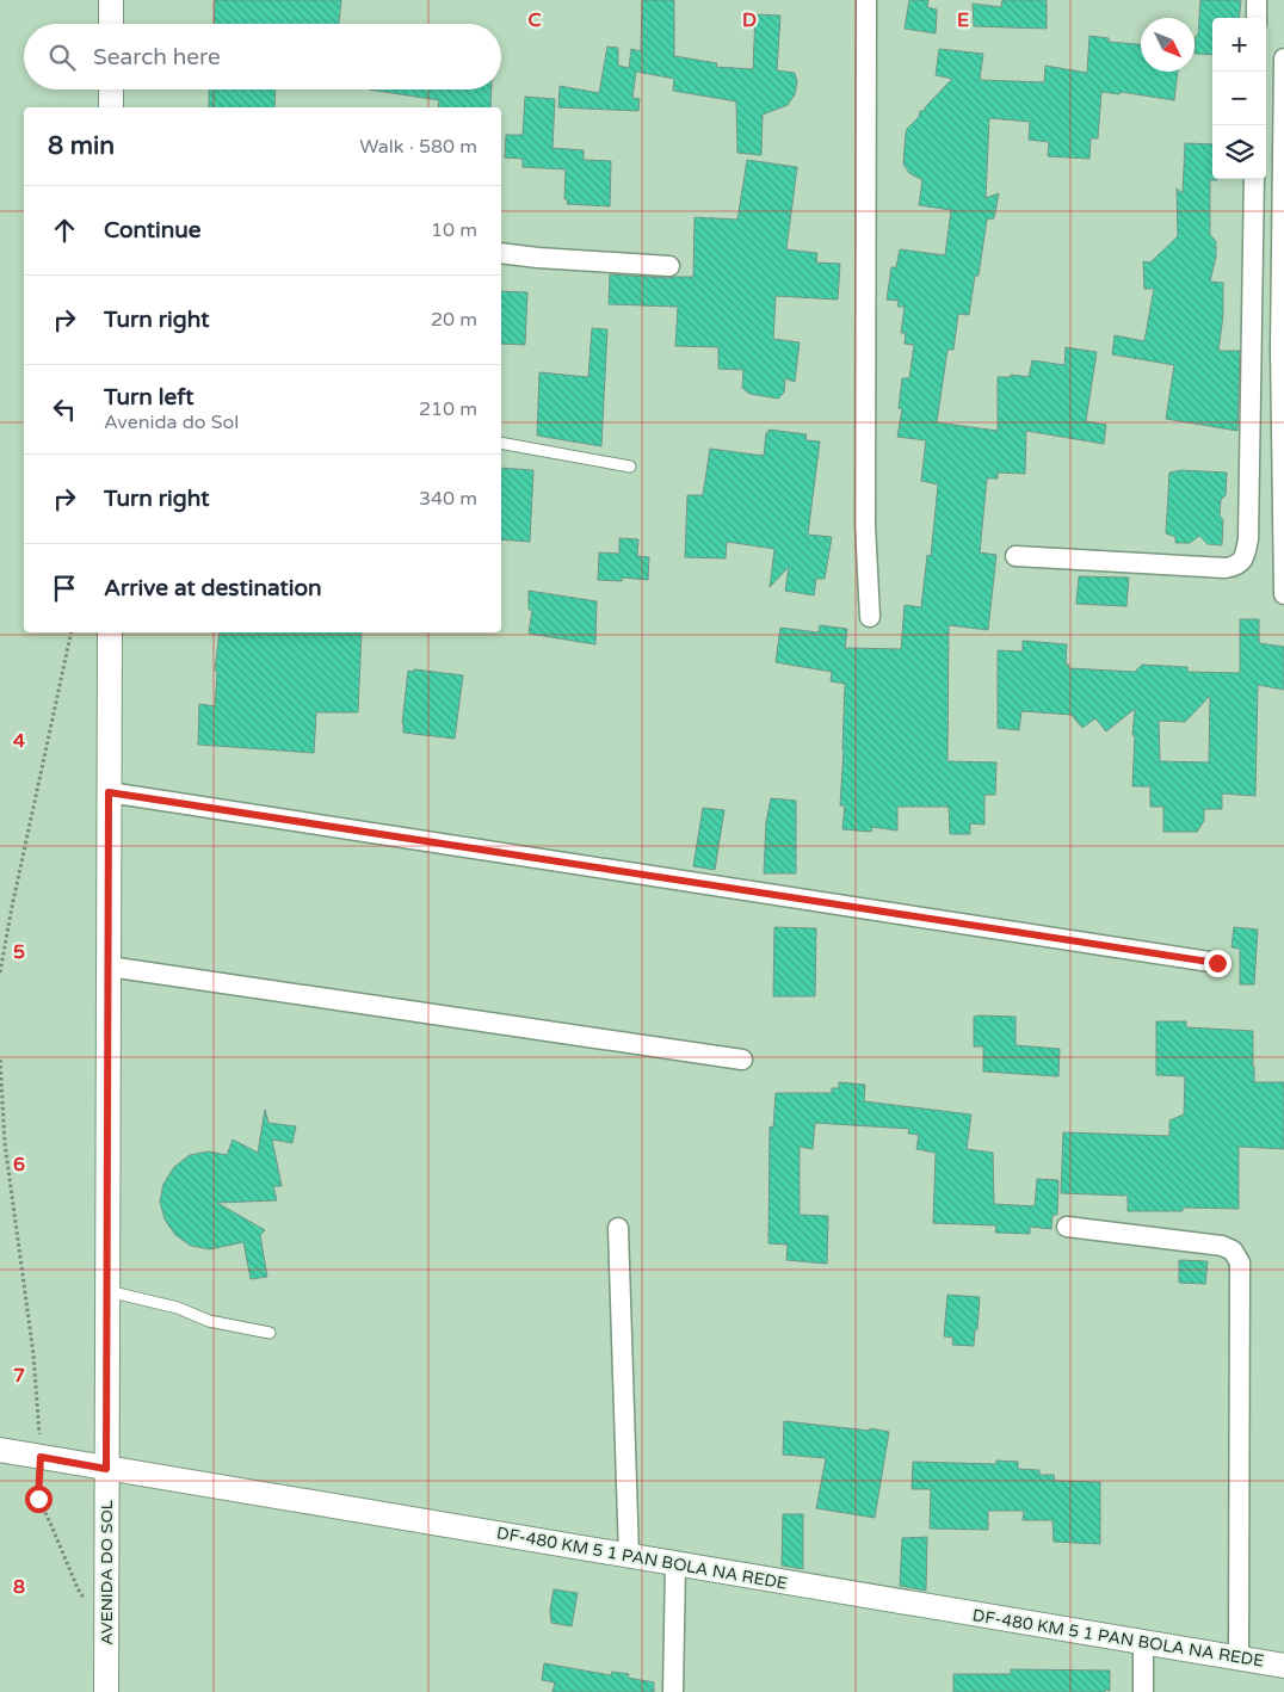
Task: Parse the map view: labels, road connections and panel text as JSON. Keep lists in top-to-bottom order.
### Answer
{
  "streets": {
    "street": ["DF-480 KM 5 1 PAN BOLA NA REDE", "AVENIDA DO SOL"]
  },
  "crossings": [
    ["DF-480 KM 5 1 PAN BOLA NA REDE", "AVENIDA DO SOL"]
  ],
  "north": "bottom right",
  "page": {
    "map_buttons": ["+", "−"],
    "search": "Search here",
    "heading": ["8 min", "Walk · 580 m"],
    "list": [
      ["Continue", "10 m"],
      ["Turn right", "20 m"],
      ["Turn left", "Avenida do Sol", "210 m"],
      ["Turn right", "340 m"],
      "Arrive at destination"
    ]
  },
  "grid": {
    "columns": ["C", "D", "E"],
    "rows": [
      "4",
      "5",
      "6",
      "7",
      "8"
    ]
  }
}
